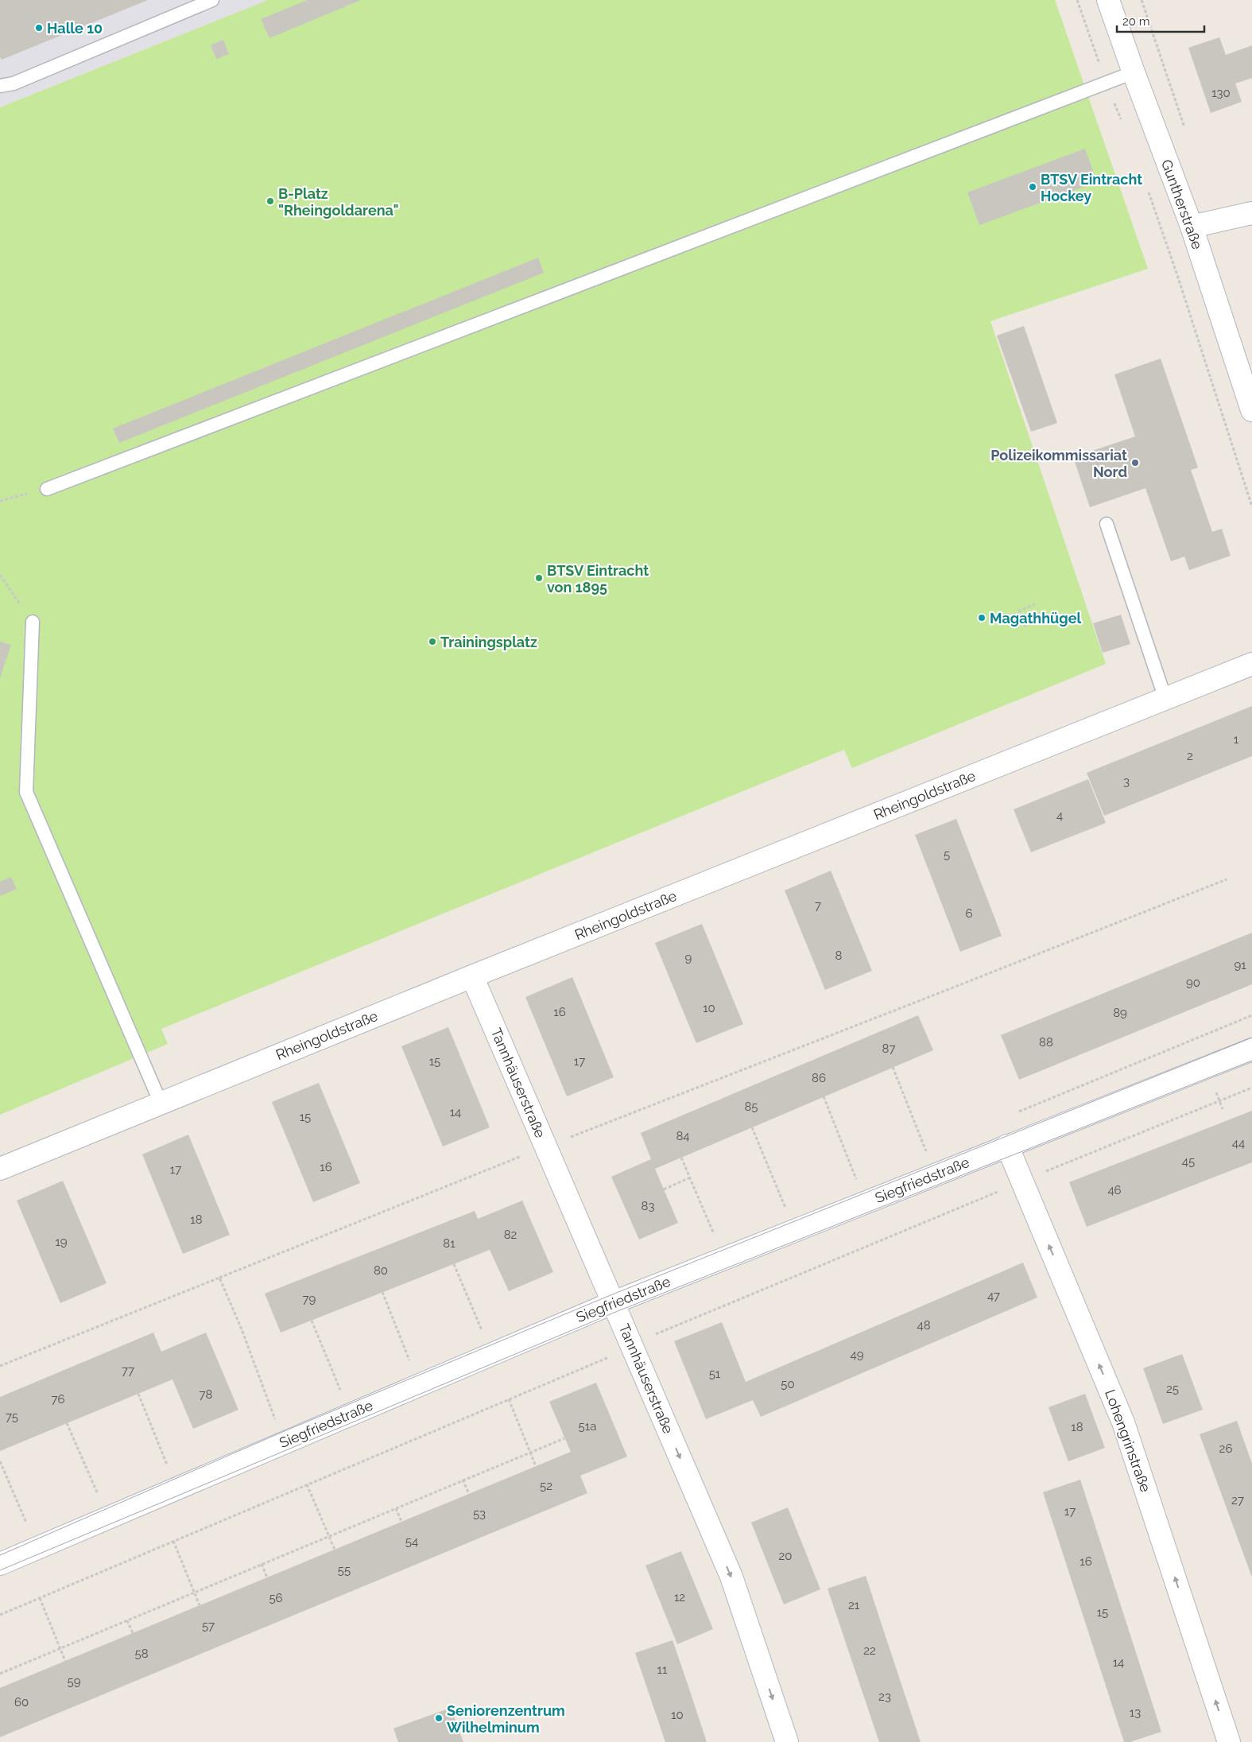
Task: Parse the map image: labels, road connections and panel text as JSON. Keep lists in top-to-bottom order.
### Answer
{
  "streets": {
    "street": [
      "Guntherstraße",
      "Rheingoldstraße",
      "Tannhäuserstraße",
      "Siegfriedstraße",
      "Lohengrinstraße"
    ]
  },
  "crossings": [
    ["Rheingoldstraße", "Tannhäuserstraße"],
    ["Tannhäuserstraße", "Siegfriedstraße"],
    ["Siegfriedstraße", "Lohengrinstraße"]
  ],
  "one_way": ["Tannhäuserstraße", "Lohengrinstraße"],
  "places": [
    "Halle 10",
    "BTSV Eintracht Hockey",
    "B-Platz \"Rheingoldarena\"",
    "Polizeikommissariat Nord",
    "BTSV Eintracht von 1895",
    "Magathhügel",
    "Trainingsplatz",
    "Seniorenzentrum Wilhelminum"
  ],
  "house_numbers": [
    "130",
    "1",
    "2",
    "3",
    "4",
    "5",
    "7",
    "6",
    "8",
    "9",
    "91",
    "90",
    "10",
    "16",
    "89",
    "88",
    "87",
    "15",
    "17",
    "86",
    "85",
    "14",
    "15",
    "84",
    "44",
    "45",
    "16",
    "17",
    "46",
    "83",
    "18",
    "82",
    "19",
    "81",
    "80",
    "47",
    "79",
    "48",
    "49",
    "77",
    "51",
    "50",
    "25",
    "78",
    "76",
    "75",
    "51a",
    "18",
    "26",
    "52",
    "27",
    "17",
    "53",
    "54",
    "20",
    "16",
    "55",
    "12",
    "56",
    "21",
    "15",
    "57",
    "22",
    "58",
    "14",
    "11",
    "59",
    "23",
    "60",
    "13",
    "10"
  ],
  "scale_bar": "20 m"
}
